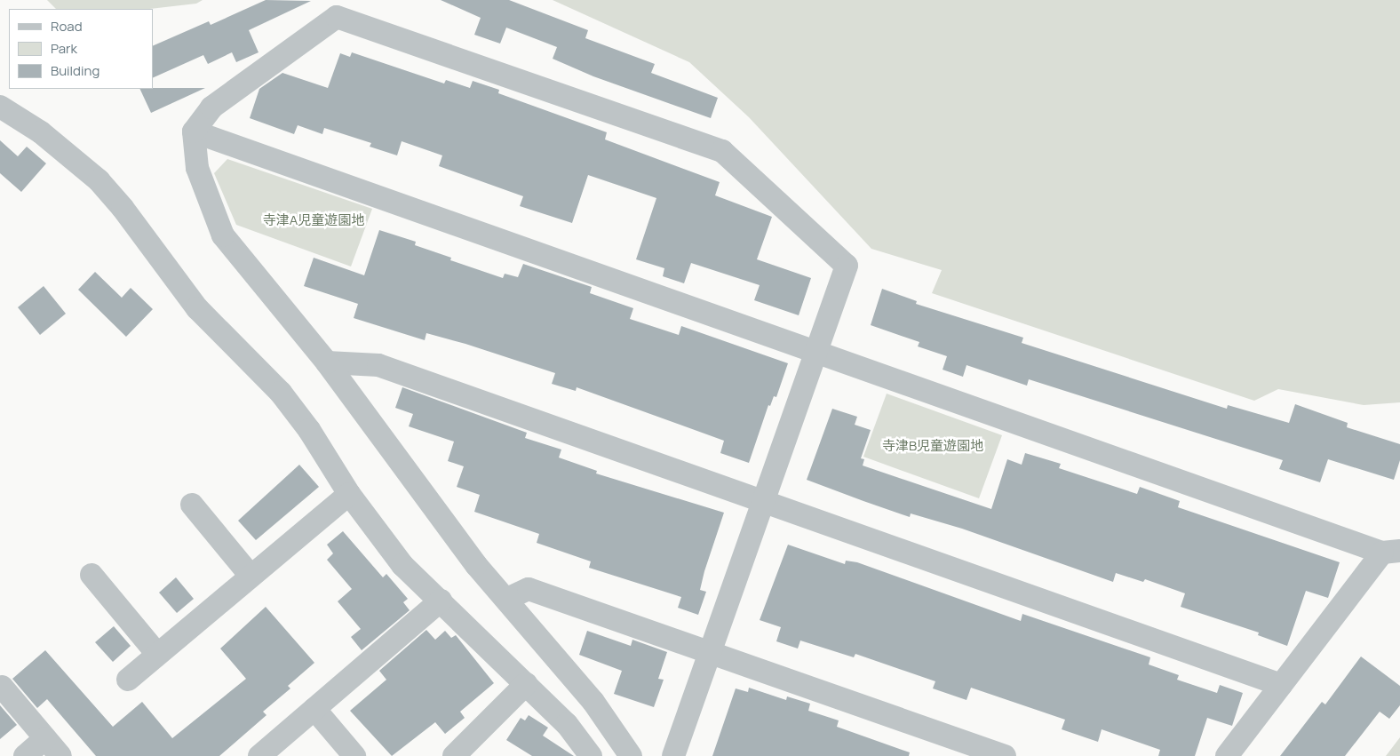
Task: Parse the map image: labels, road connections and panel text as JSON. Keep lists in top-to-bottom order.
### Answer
{
  "parks": ["寺津A児童遊園地", "寺津B児童遊園地"],
  "legend": ["Road", "Park", "Building"]
}
